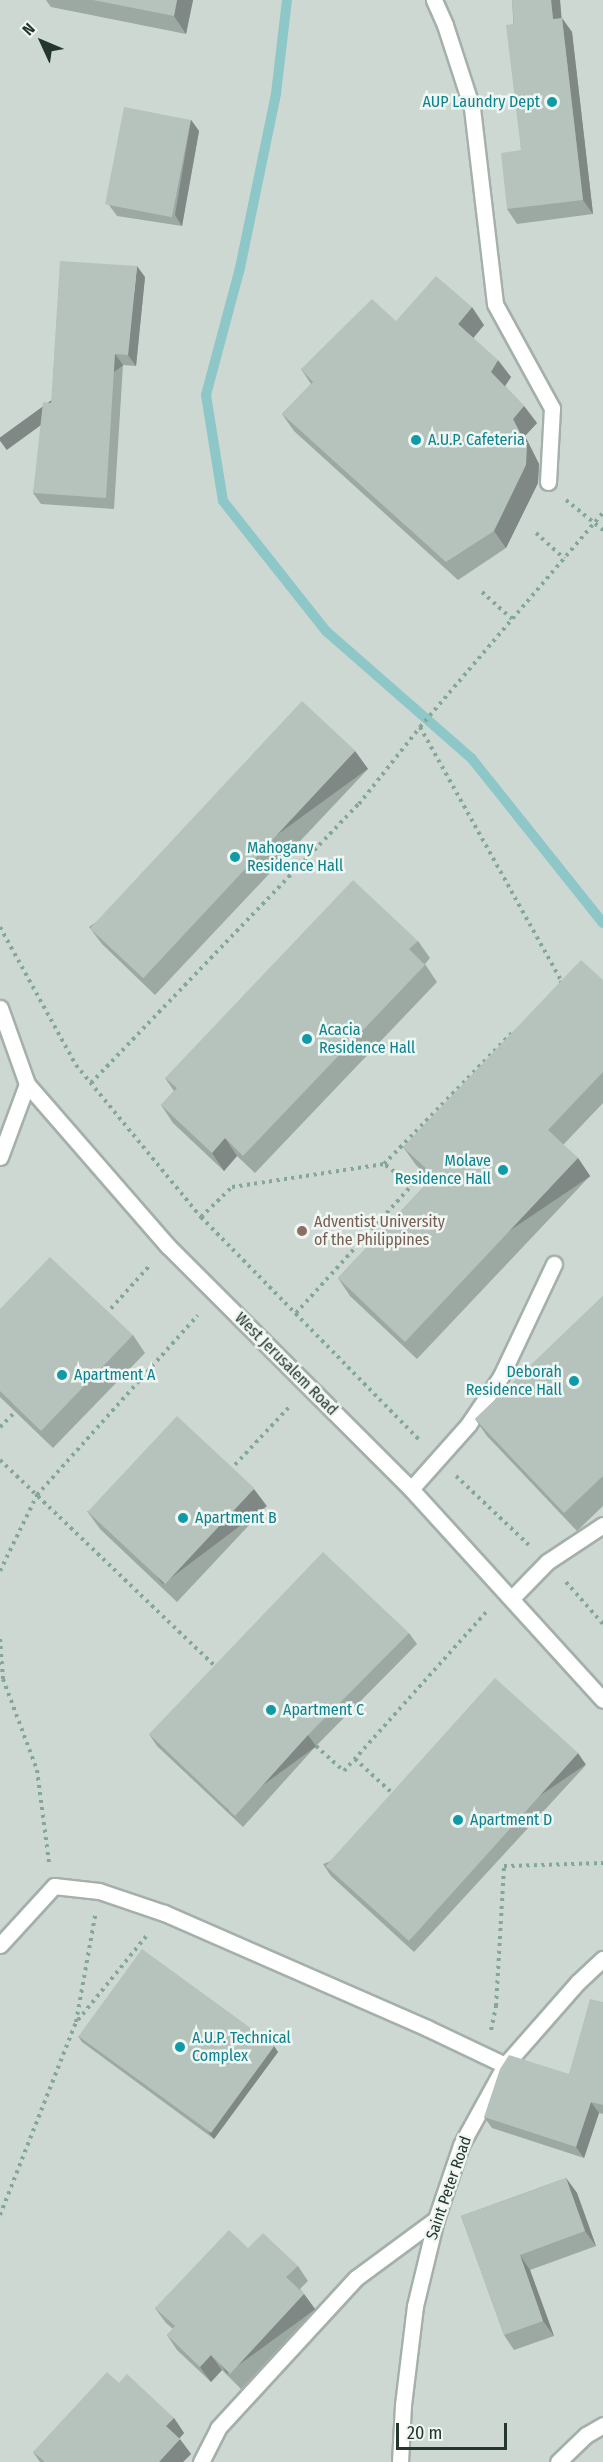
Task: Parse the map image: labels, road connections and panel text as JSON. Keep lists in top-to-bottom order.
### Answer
{
  "streets": {
    "lane": ["West Jerusalem Road", "Saint Peter Road"]
  },
  "places": [
    "AUP Laundry Dept",
    "A.U.P. Cafeteria",
    "Mahogany Residence Hall",
    "Acacia Residence Hall",
    "Molave Residence Hall",
    "Adventist University of the Philippines",
    "Apartment A",
    "Deborah Residence Hall",
    "Apartment B",
    "Apartment C",
    "Apartment D",
    "A.U.P. Technical Complex"
  ],
  "scale_bar": "20 m",
  "north": "top left"
}
